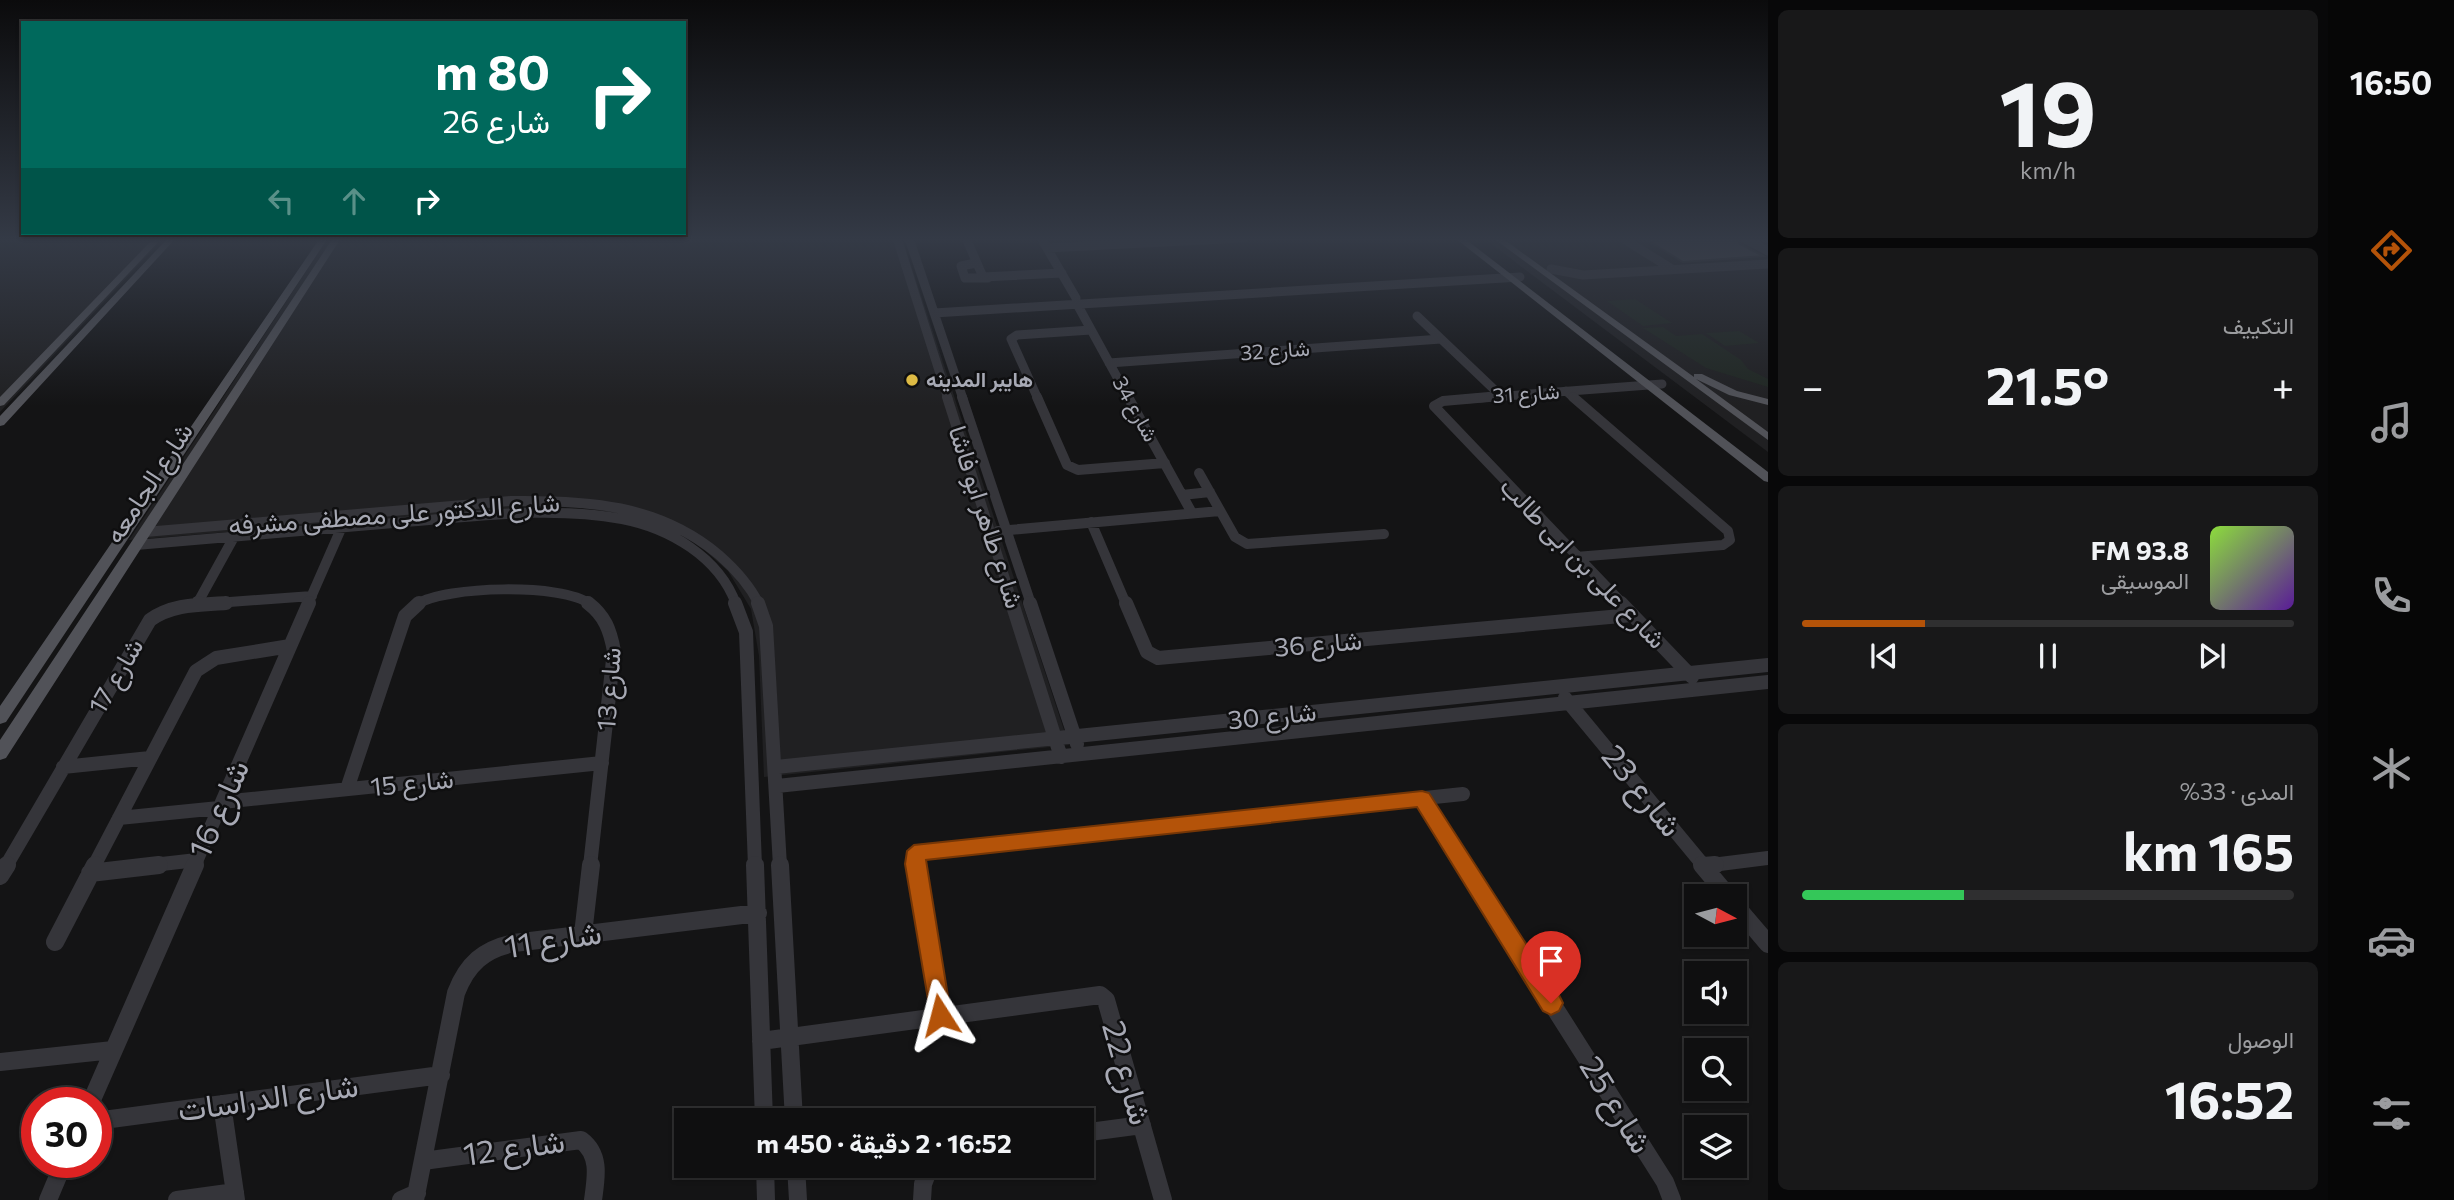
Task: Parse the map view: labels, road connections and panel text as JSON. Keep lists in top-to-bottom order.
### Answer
{
  "streets": {
    "main road": ["شارع الجامعه"],
    "street": [
      "شارع 32",
      "شارع 31",
      "شارع 34",
      "شارع الدكتور على مصطفى مشرفه",
      "شارع طاهر ابو فاشا",
      "شارع على بن ابى طالب",
      "شارع 36",
      "شارع 17",
      "شارع 13",
      "شارع 30",
      "شارع 15",
      "شارع 23",
      "شارع 16",
      "شارع 11",
      "شارع 22",
      "شارع الدراسات",
      "شارع 25",
      "شارع 12"
    ]
  },
  "crossings": [
    ["شارع 32", "شارع 34"],
    ["شارع 31", "شارع على بن ابى طالب"],
    ["شارع الجامعه", "شارع الدكتور على مصطفى مشرفه"],
    ["شارع الدكتور على مصطفى مشرفه", "شارع 30"],
    ["شارع الدكتور على مصطفى مشرفه", "شارع 16"],
    ["شارع الدكتور على مصطفى مشرفه", "شارع 11"],
    ["شارع الدكتور على مصطفى مشرفه", "شارع 22"],
    ["شارع طاهر ابو فاشا", "شارع 30"],
    ["شارع على بن ابى طالب", "شارع 36"],
    ["شارع على بن ابى طالب", "شارع 30"],
    ["شارع 17", "شارع 16"],
    ["شارع 13", "شارع 15"],
    ["شارع 13", "شارع 11"],
    ["شارع 30", "شارع 23"],
    ["شارع 15", "شارع 16"],
    ["شارع 11", "شارع الدراسات"],
    ["شارع 11", "شارع 12"]
  ],
  "places": ["هايبر المدينه"],
  "north": "right",
  "page": {
    "tabs": "16:50",
    "tile": [
      ["19", "km/h"],
      "التكييف",
      ["المدى · 33%", "165 km"],
      ["الوصول", "16:52"]
    ],
    "turn": ["80 m", "شارع 26"],
    "heat": ["−", "21.5°", "+"],
    "song": ["93.8 FM", "الموسيقى"],
    "limit": "30",
    "trip": "16:52 · 2 دقيقة · 450 m"
  }
}
